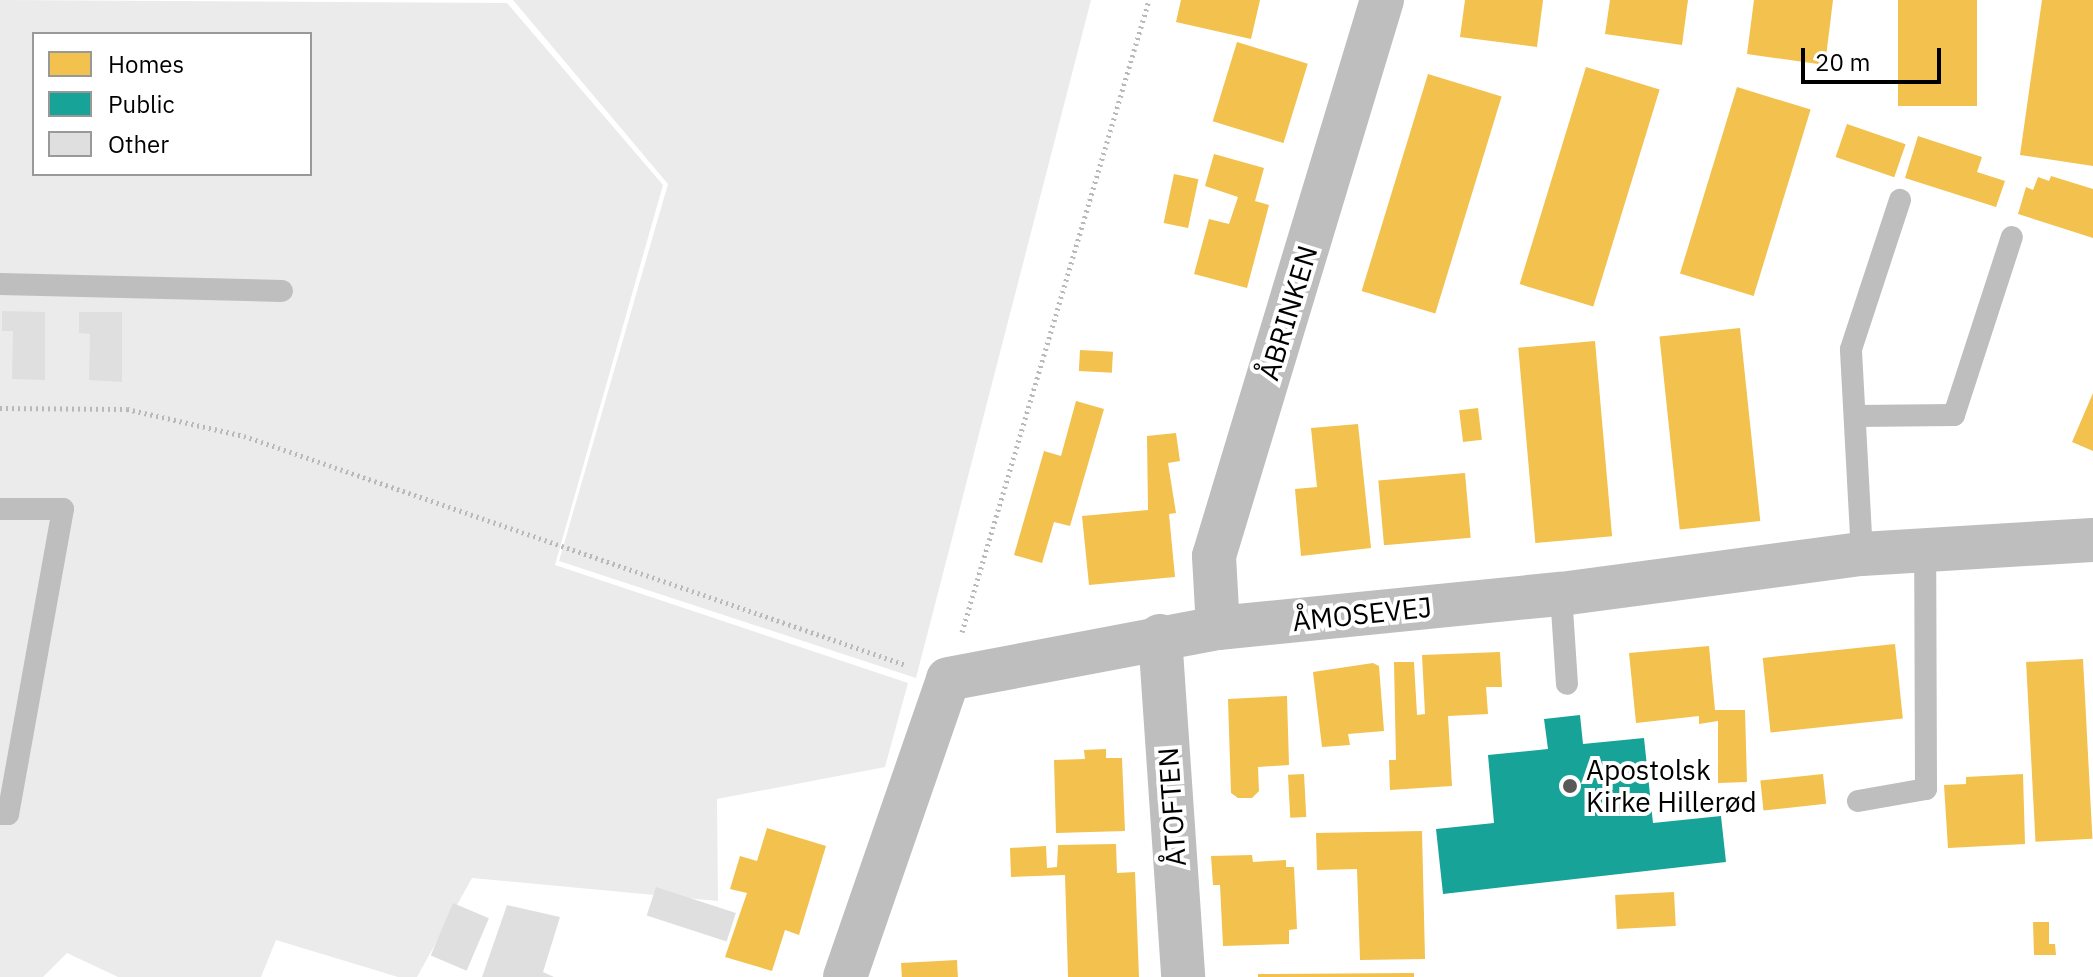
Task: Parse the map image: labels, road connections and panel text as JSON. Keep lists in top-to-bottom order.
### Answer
{
  "streets": {
    "street": ["ÅBRINKEN", "ÅMOSEVEJ", "ÅTOFTEN"]
  },
  "crossings": [
    ["ÅBRINKEN", "ÅMOSEVEJ"],
    ["ÅMOSEVEJ", "ÅTOFTEN"]
  ],
  "places": ["Apostolsk Kirke Hillerød"],
  "legend": ["Homes", "Public", "Other"],
  "scale_bar": "20 m"
}
